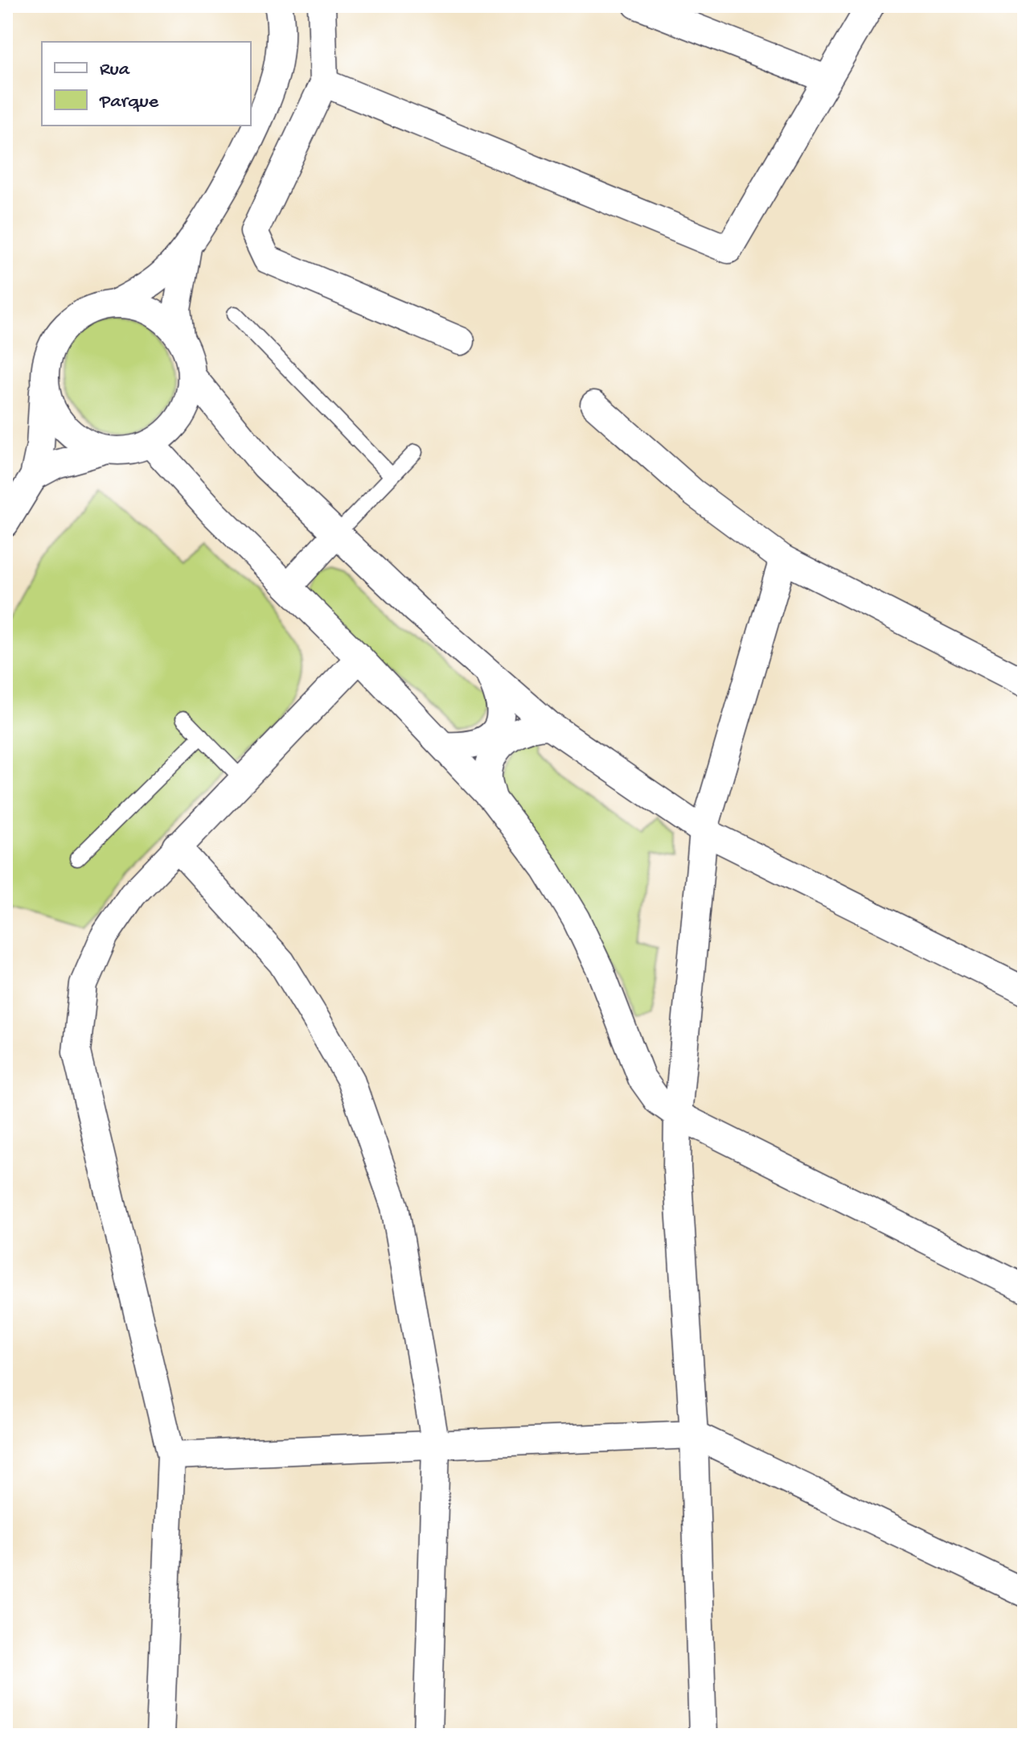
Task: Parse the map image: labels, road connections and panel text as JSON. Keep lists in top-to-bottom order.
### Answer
{
  "legend": ["Rua", "Parque"]
}
